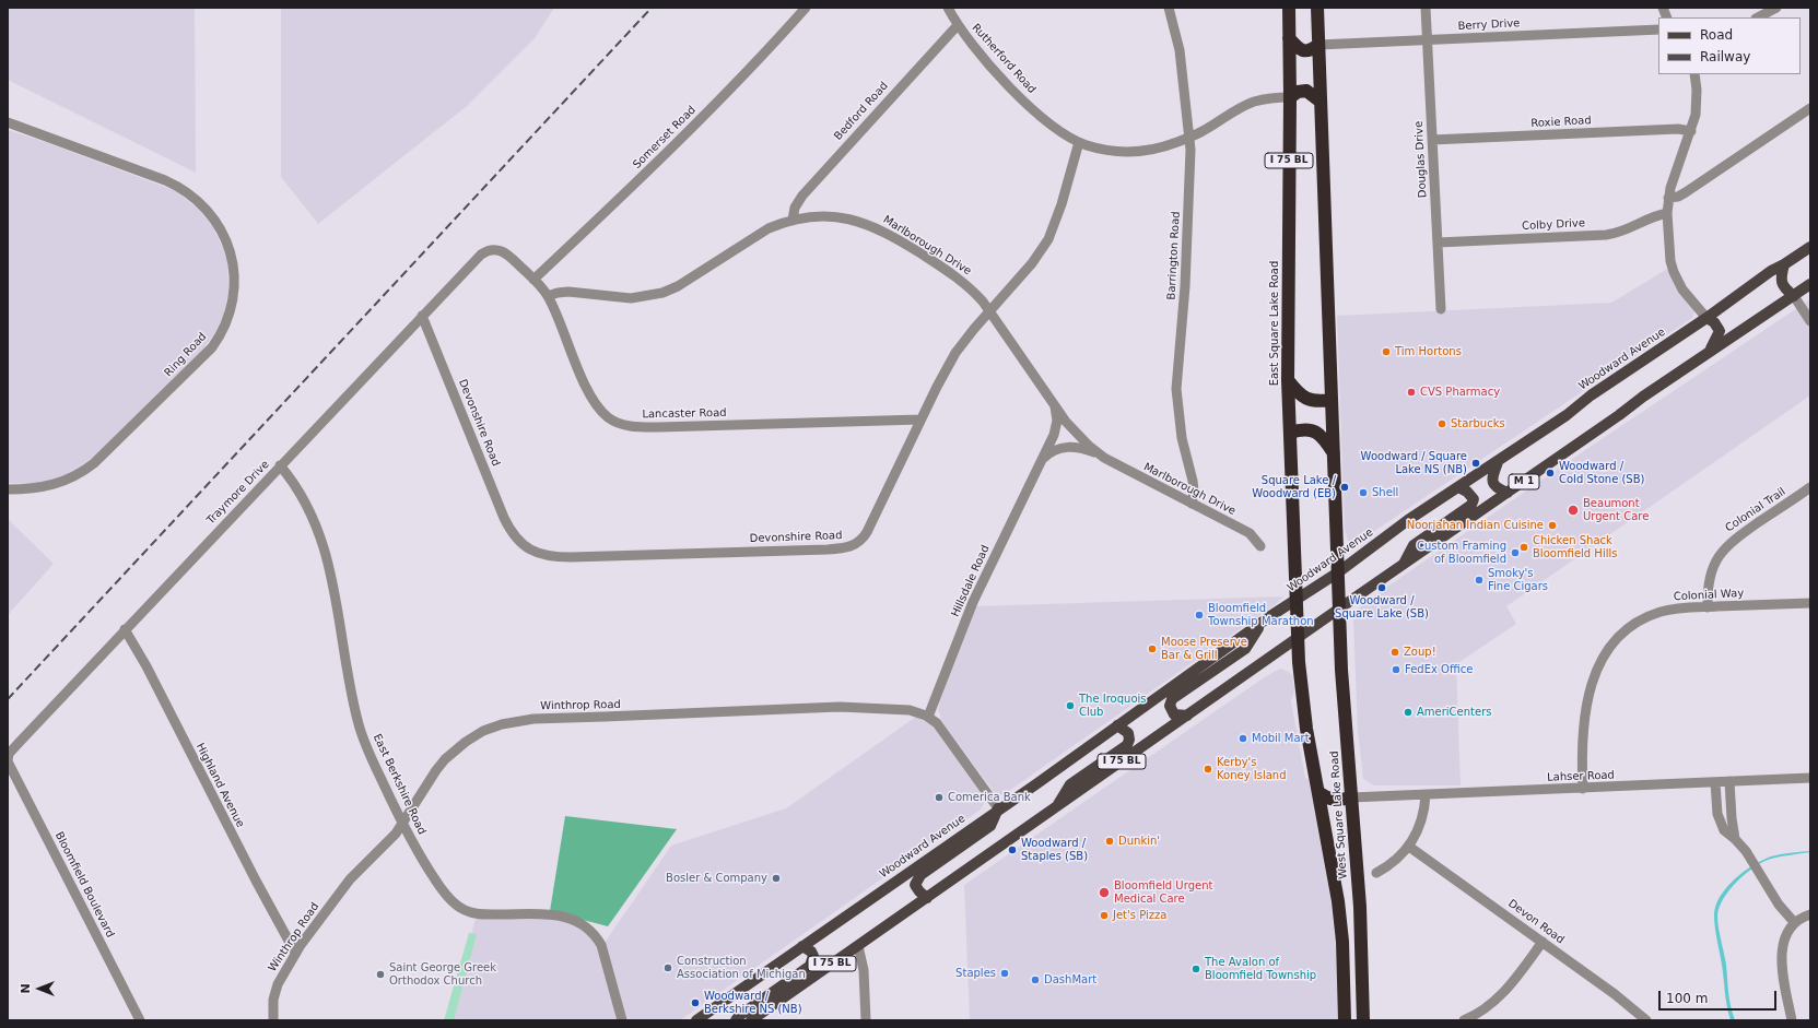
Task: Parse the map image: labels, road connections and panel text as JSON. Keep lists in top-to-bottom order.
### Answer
{
  "streets": {
    "highway": ["I 75 BL", "East Square Lake Road", "West Square Lake Road"],
    "main road": ["Woodward Avenue", "M 1"],
    "street": [
      "Berry Drive",
      "Rutherford Road",
      "Bedford Road",
      "Roxie Road",
      "Somerset Road",
      "Douglas Drive",
      "Colby Drive",
      "Marlborough Drive",
      "Barrington Road",
      "Ring Road",
      "Lancaster Road",
      "Devonshire Road",
      "Traymore Drive",
      "Colonial Trail",
      "Hillsdale Road",
      "Colonial Way",
      "Winthrop Road",
      "Lahser Road",
      "East Berkshire Road",
      "Highland Avenue",
      "Bloomfield Boulevard",
      "Devon Road"
    ]
  },
  "crossings": [
    ["Berry Drive", "Douglas Drive"],
    ["Berry Drive", "I 75 BL"],
    ["Rutherford Road", "Bedford Road"],
    ["Rutherford Road", "Barrington Road"],
    ["Rutherford Road", "East Square Lake Road"],
    ["Rutherford Road", "Devonshire Road"],
    ["Bedford Road", "Marlborough Drive"],
    ["Roxie Road", "Douglas Drive"],
    ["Somerset Road", "Lancaster Road"],
    ["Douglas Drive", "Colby Drive"],
    ["I 75 BL", "East Square Lake Road"],
    ["I 75 BL", "Woodward Avenue"],
    ["I 75 BL", "M 1"],
    ["I 75 BL", "West Square Lake Road"],
    ["Marlborough Drive", "Barrington Road"],
    ["Marlborough Drive", "Lancaster Road"],
    ["Marlborough Drive", "Devonshire Road"],
    ["Marlborough Drive", "Hillsdale Road"],
    ["East Square Lake Road", "Woodward Avenue"],
    ["East Square Lake Road", "West Square Lake Road"],
    ["Woodward Avenue", "Winthrop Road"],
    ["Lancaster Road", "Devonshire Road"],
    ["Lancaster Road", "Traymore Drive"],
    ["Devonshire Road", "Traymore Drive"],
    ["M 1", "West Square Lake Road"],
    ["Traymore Drive", "East Berkshire Road"],
    ["Traymore Drive", "Highland Avenue"],
    ["Traymore Drive", "Bloomfield Boulevard"],
    ["Colonial Trail", "Colonial Way"],
    ["Hillsdale Road", "Winthrop Road"],
    ["Colonial Way", "Lahser Road"],
    ["Winthrop Road", "East Berkshire Road"],
    ["Winthrop Road", "Highland Avenue"],
    ["Lahser Road", "West Square Lake Road"]
  ],
  "places": [
    "Tim Hortons",
    "CVS Pharmacy",
    "Starbucks",
    "Woodward / Square Lake NS (NB)",
    "Woodward / Cold Stone (SB)",
    "Square Lake / Woodward (EB)",
    "Shell",
    "Beaumont Urgent Care",
    "Noorjahan Indian Cuisine",
    "Chicken Shack Bloomfield Hills",
    "Custom Framing of Bloomfield",
    "Smoky's Fine Cigars",
    "Woodward / Square Lake (SB)",
    "Bloomfield Township Marathon",
    "Moose Preserve Bar & Grill",
    "Zoup!",
    "FedEx Office",
    "The Iroquois Club",
    "AmeriCenters",
    "Mobil Mart",
    "Kerby's Koney Island",
    "Comerica Bank",
    "Dunkin'",
    "Woodward / Staples (SB)",
    "Bosler & Company",
    "Bloomfield Urgent Medical Care",
    "Jet's Pizza",
    "Construction Association of Michigan",
    "The Avalon of Bloomfield Township",
    "Staples",
    "Saint George Greek Orthodox Church",
    "DashMart",
    "Woodward / Berkshire NS (NB)"
  ],
  "legend": ["Road", "Railway"],
  "scale_bar": "100 m",
  "north": "left"
}
